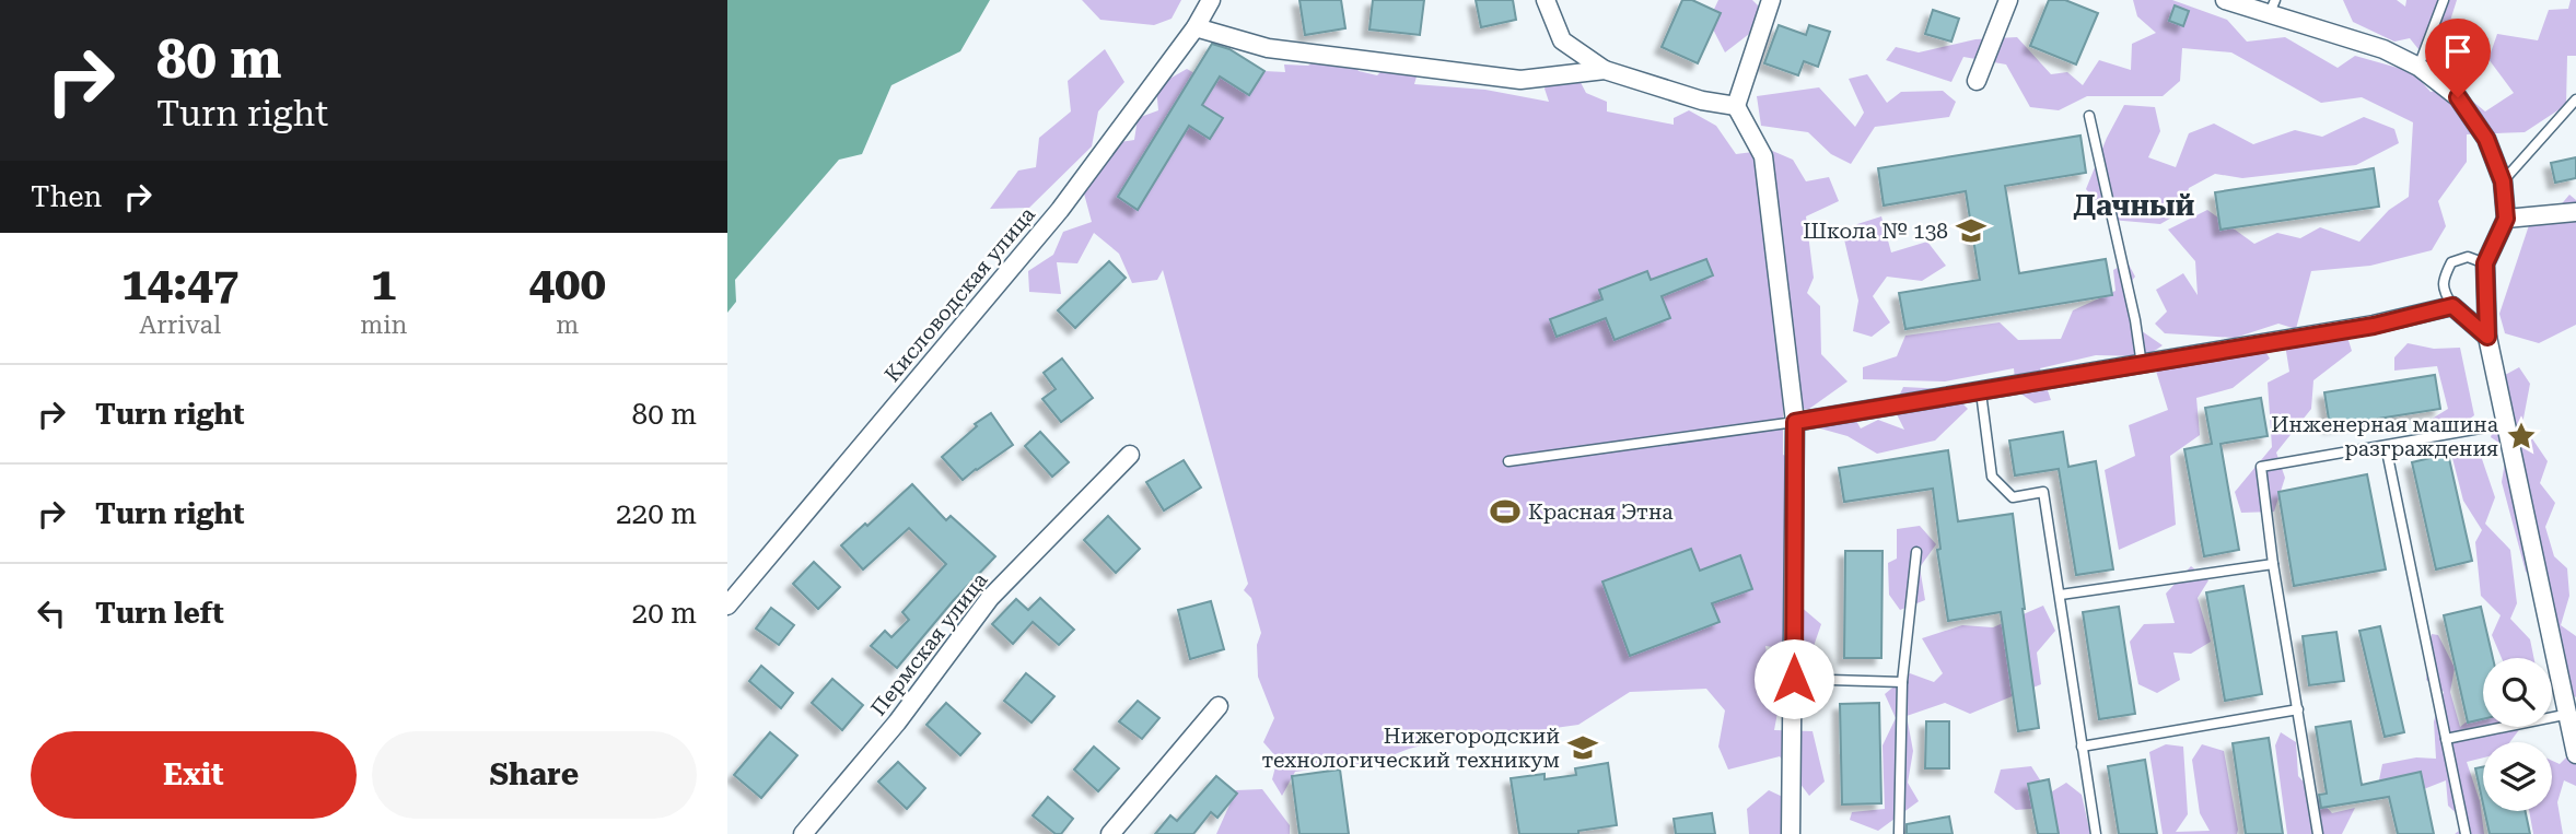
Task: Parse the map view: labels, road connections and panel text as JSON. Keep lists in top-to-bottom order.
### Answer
{
  "streets": {
    "street": ["Кисловодская улица", "Пермская улица"]
  },
  "districts": ["Дачный"],
  "places": {
    "school or university": ["Школа № 138", "Нижегородский технологический техникум"],
    "place": ["Инженерная машина разграждения"],
    "sports": ["Красная Этна"]
  },
  "page": {
    "turn": ["80 m", "Turn right"],
    "then": "Then",
    "eta": [
      "14:47",
      "Arrival",
      "1",
      "min",
      "400",
      "m"
    ],
    "list": [
      {
        "name": "Turn right",
        "value": "80 m"
      },
      {
        "name": "Turn right",
        "value": "220 m"
      },
      {
        "name": "Turn left",
        "value": "20 m"
      }
    ],
    "buttons": ["Exit", "Share"]
  }
}
